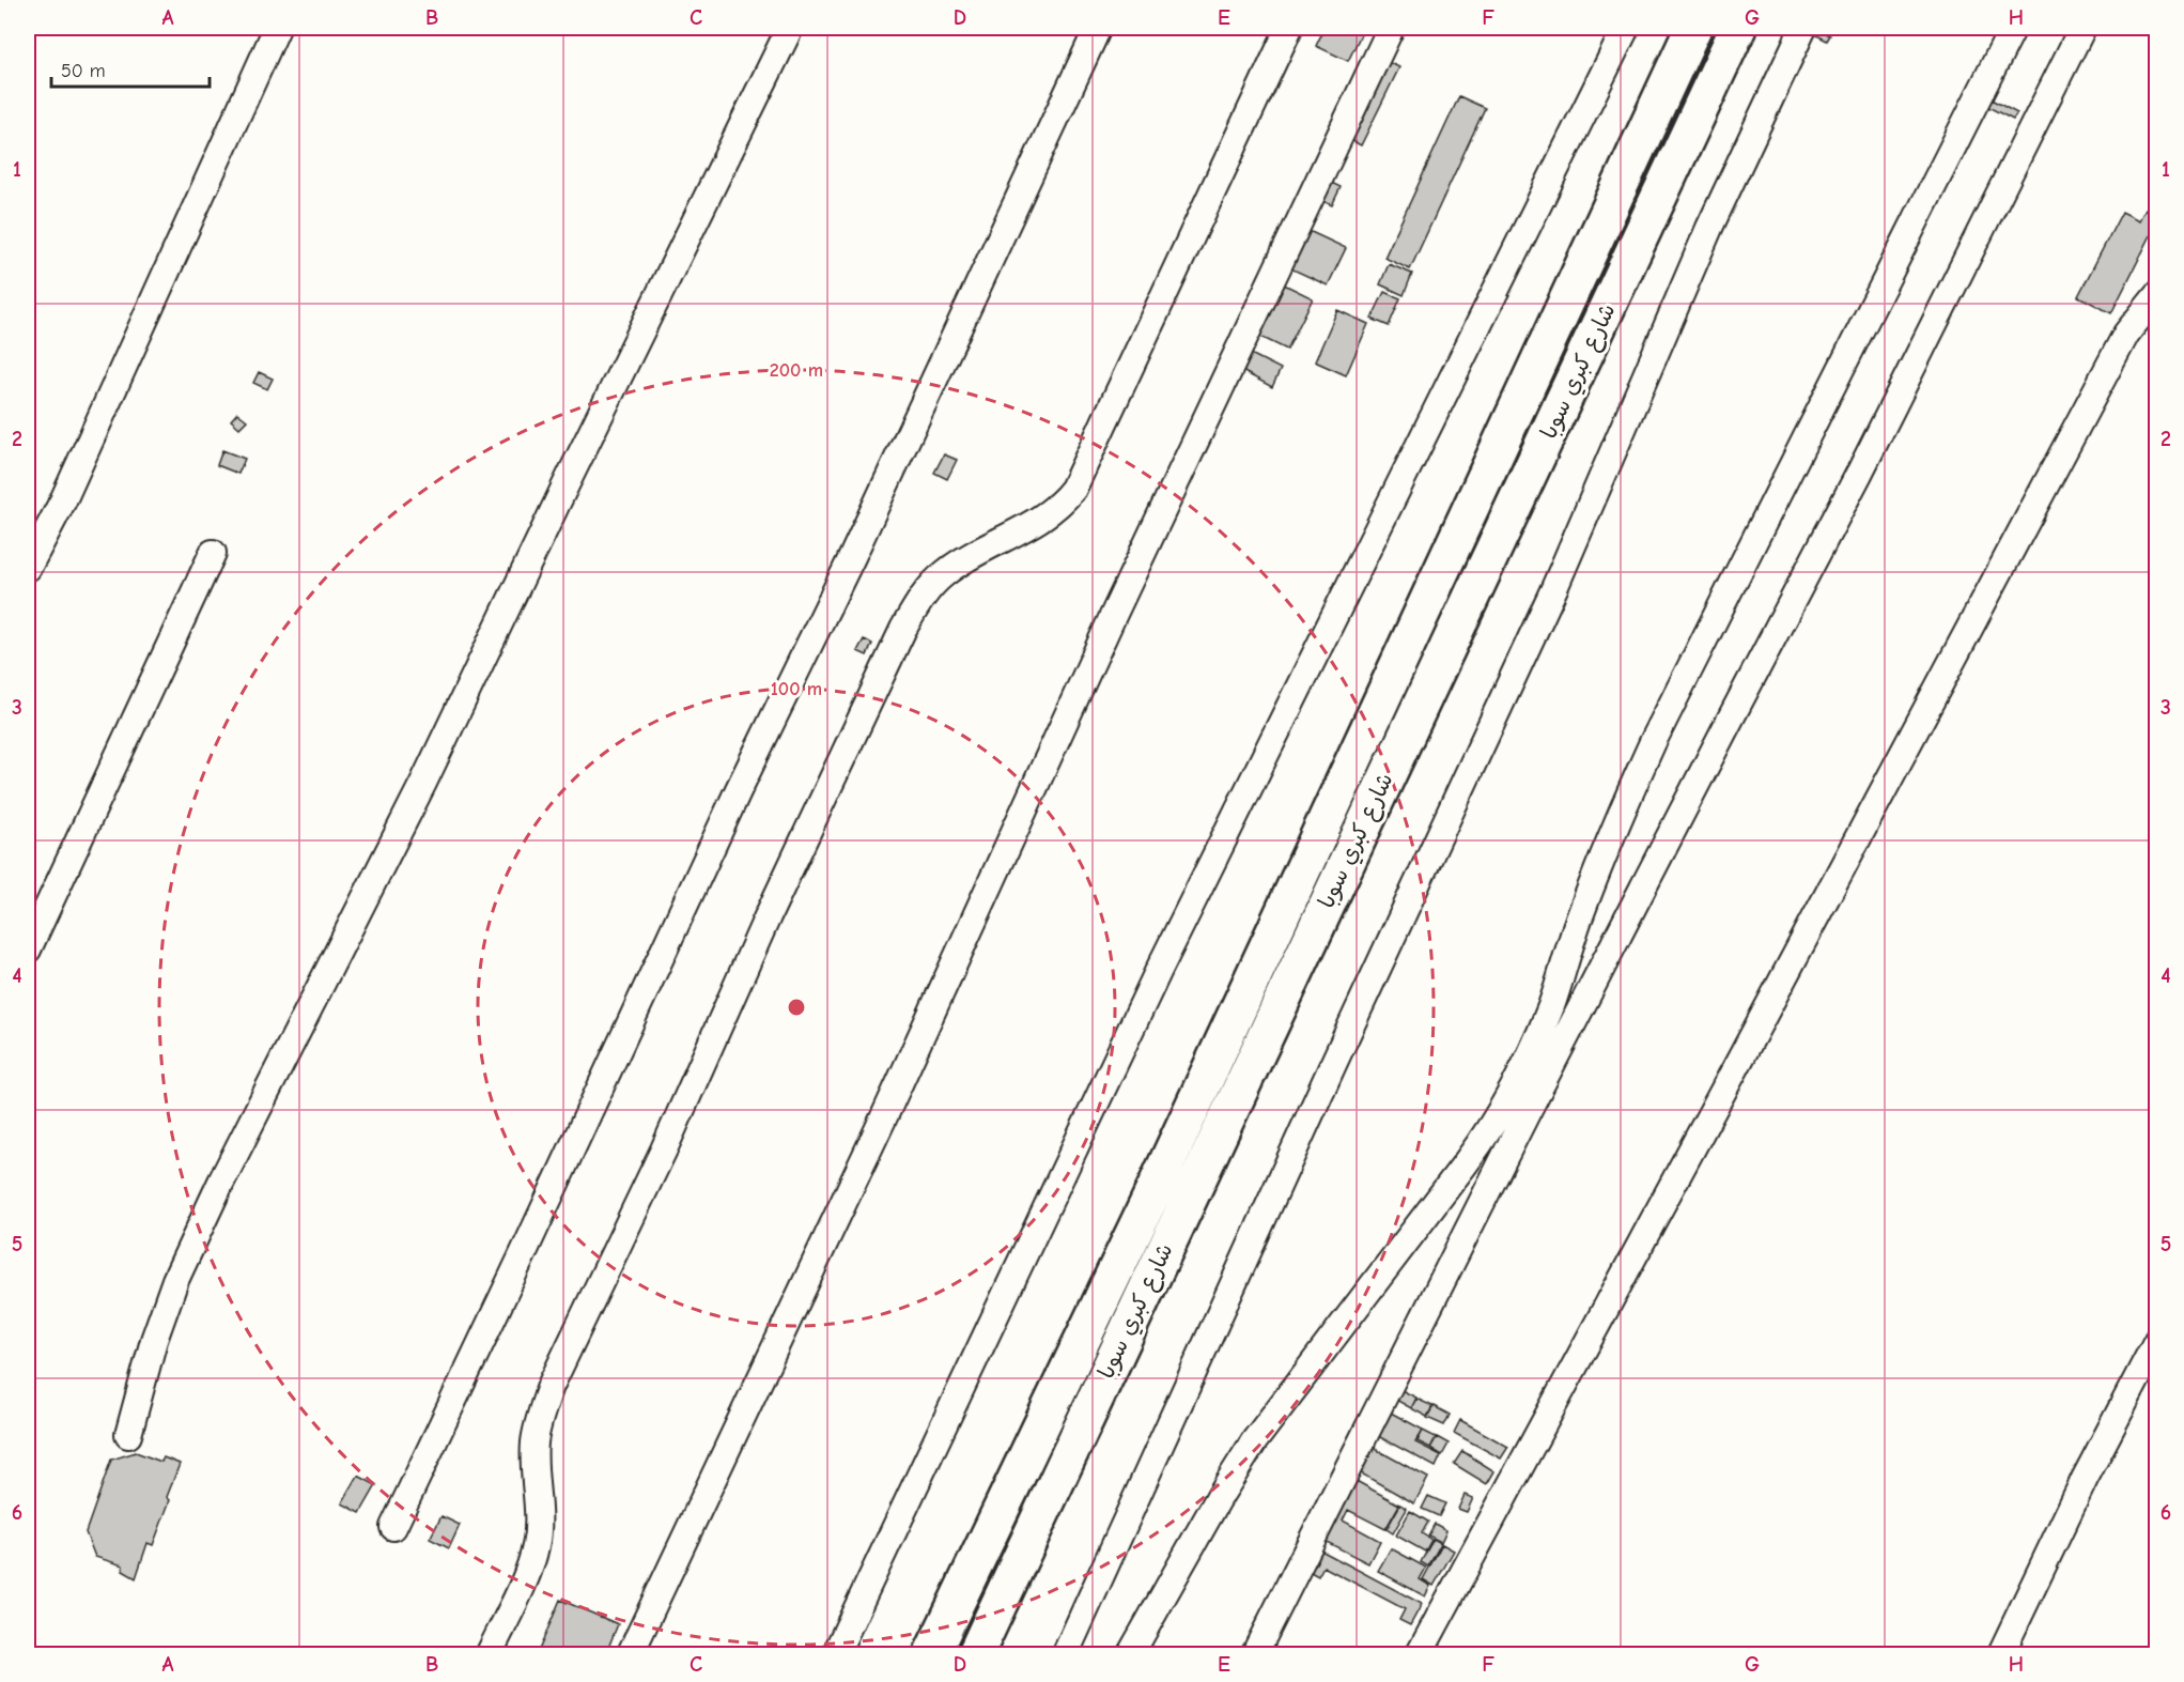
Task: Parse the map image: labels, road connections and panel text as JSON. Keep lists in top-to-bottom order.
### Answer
{
  "streets": {
    "highway": ["شارع كبري سوبا"]
  },
  "scale_bar": "50 m",
  "grid": {
    "columns": [
      "A",
      "B",
      "C",
      "D",
      "E",
      "F",
      "G",
      "H"
    ],
    "rows": [
      "1",
      "2",
      "3",
      "4",
      "5",
      "6"
    ]
  },
  "rings": ["200 m", "100 m"]
}
